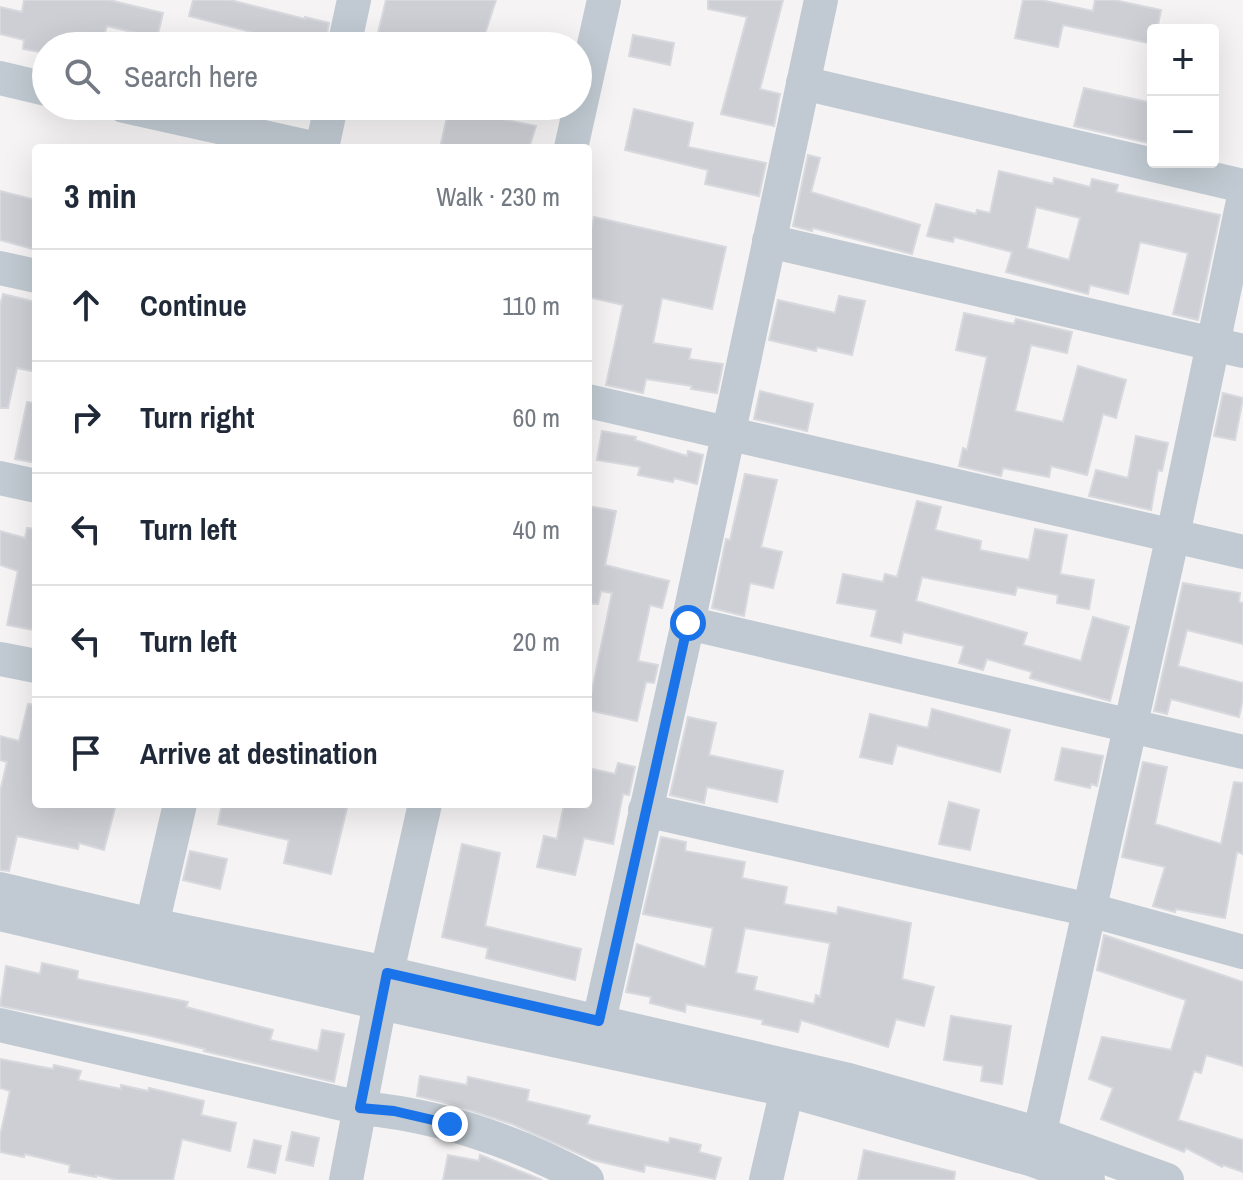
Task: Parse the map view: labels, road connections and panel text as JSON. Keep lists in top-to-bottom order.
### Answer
{
  "page": {
    "map_buttons": ["+", "−"],
    "search": "Search here",
    "heading": ["3 min", "Walk · 230 m"],
    "list": [
      ["Continue", "110 m"],
      ["Turn right", "60 m"],
      ["Turn left", "40 m"],
      ["Turn left", "20 m"],
      "Arrive at destination"
    ]
  }
}
